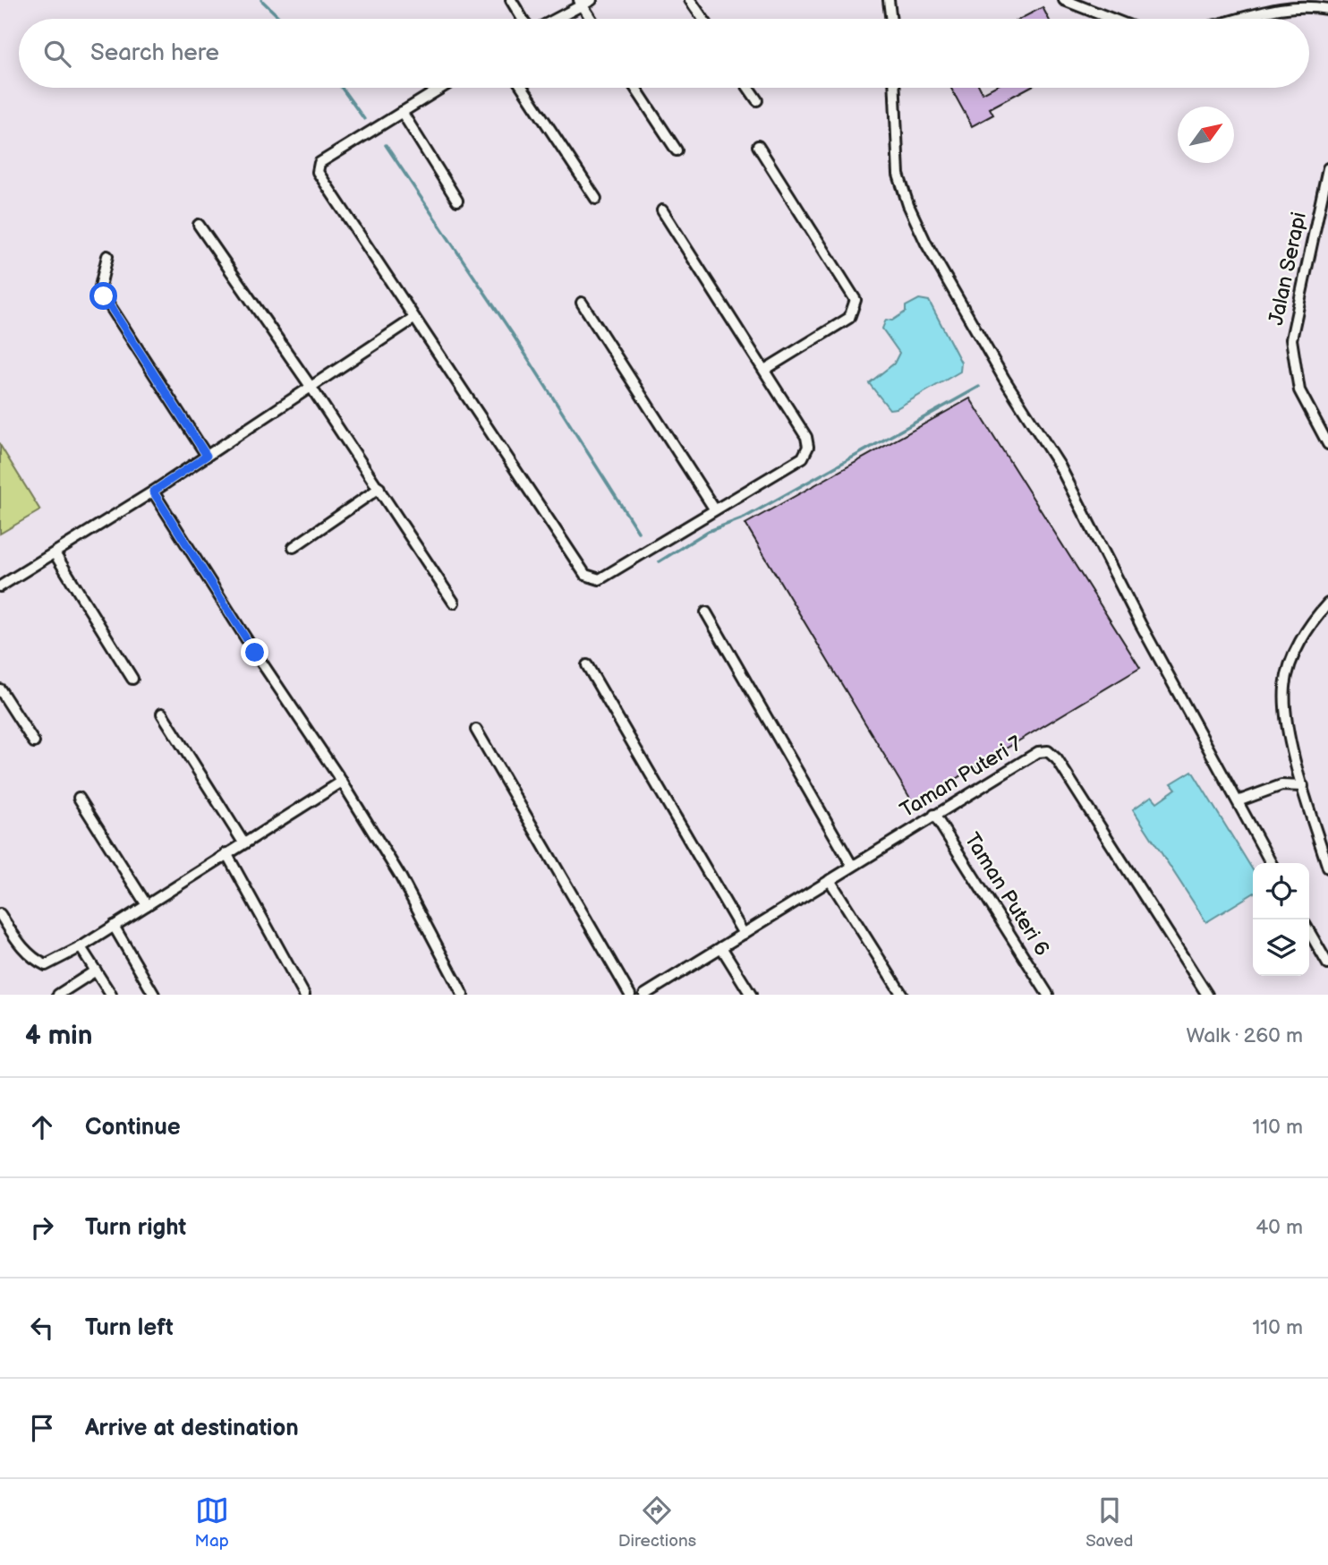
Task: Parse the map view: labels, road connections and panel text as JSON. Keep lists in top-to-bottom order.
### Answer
{
  "streets": {
    "street": ["Jalan Serapi", "Taman Puteri 7", "Taman Puteri 6"]
  },
  "crossings": [
    ["Taman Puteri 7", "Taman Puteri 6"]
  ],
  "north": "top right",
  "page": {
    "search": "Search here",
    "heading": ["4 min", "Walk · 260 m"],
    "list": [
      ["Continue", "110 m"],
      ["Turn right", "40 m"],
      ["Turn left", "110 m"],
      "Arrive at destination"
    ],
    "nav": ["Map", "Directions", "Saved"]
  }
}
